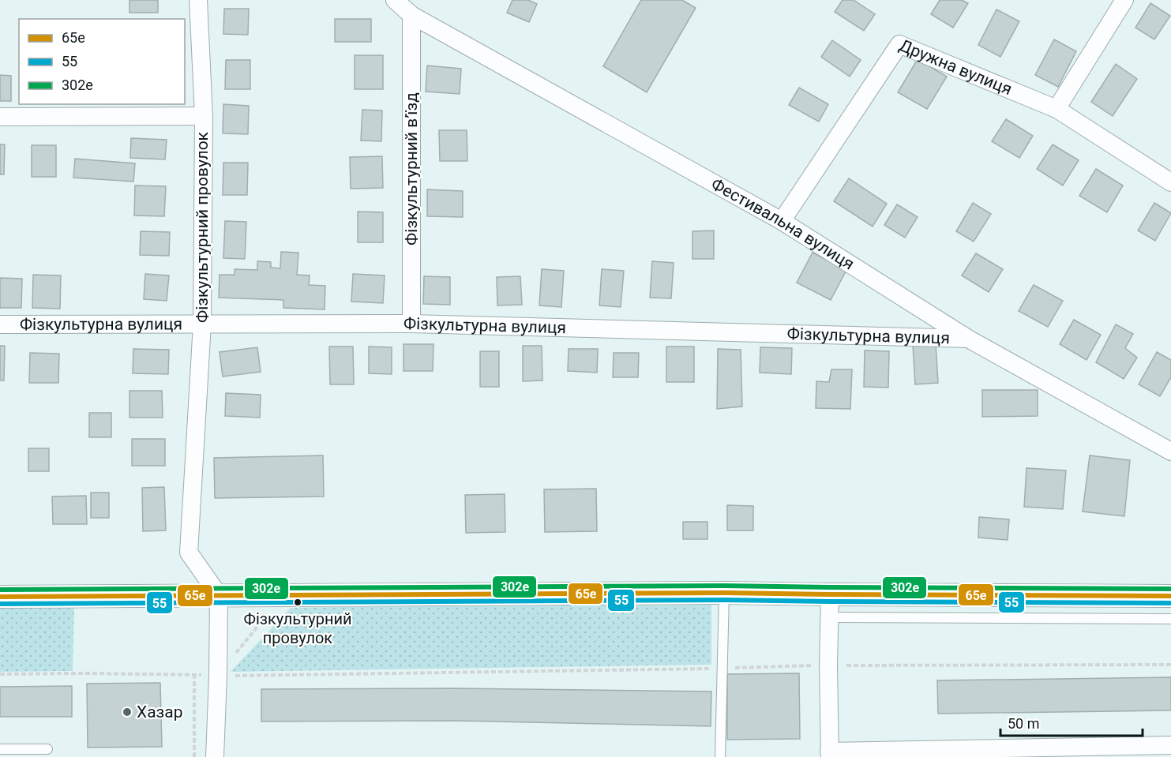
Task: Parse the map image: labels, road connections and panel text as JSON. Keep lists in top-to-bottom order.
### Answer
{
  "streets": {
    "street": [
      "Дружна вулиця",
      "Фізкультурний в’їзд",
      "Фестивальна вулиця",
      "Фізкультурний провулок",
      "Фізкультурна вулиця"
    ]
  },
  "crossings": [
    ["Дружна вулиця", "Фестивальна вулиця"],
    ["Фізкультурний в’їзд", "Фестивальна вулиця"],
    ["Фізкультурний в’їзд", "Фізкультурна вулиця"],
    ["Фестивальна вулиця", "Фізкультурна вулиця"],
    ["Фізкультурний провулок", "Фізкультурна вулиця"]
  ],
  "places": ["Фізкультурний провулок", "Хазар"],
  "lines": ["transit line 302е", "transit line 65е", "transit line 55"],
  "legend": ["65е", "55", "302е"],
  "scale_bar": "50 m"
}
